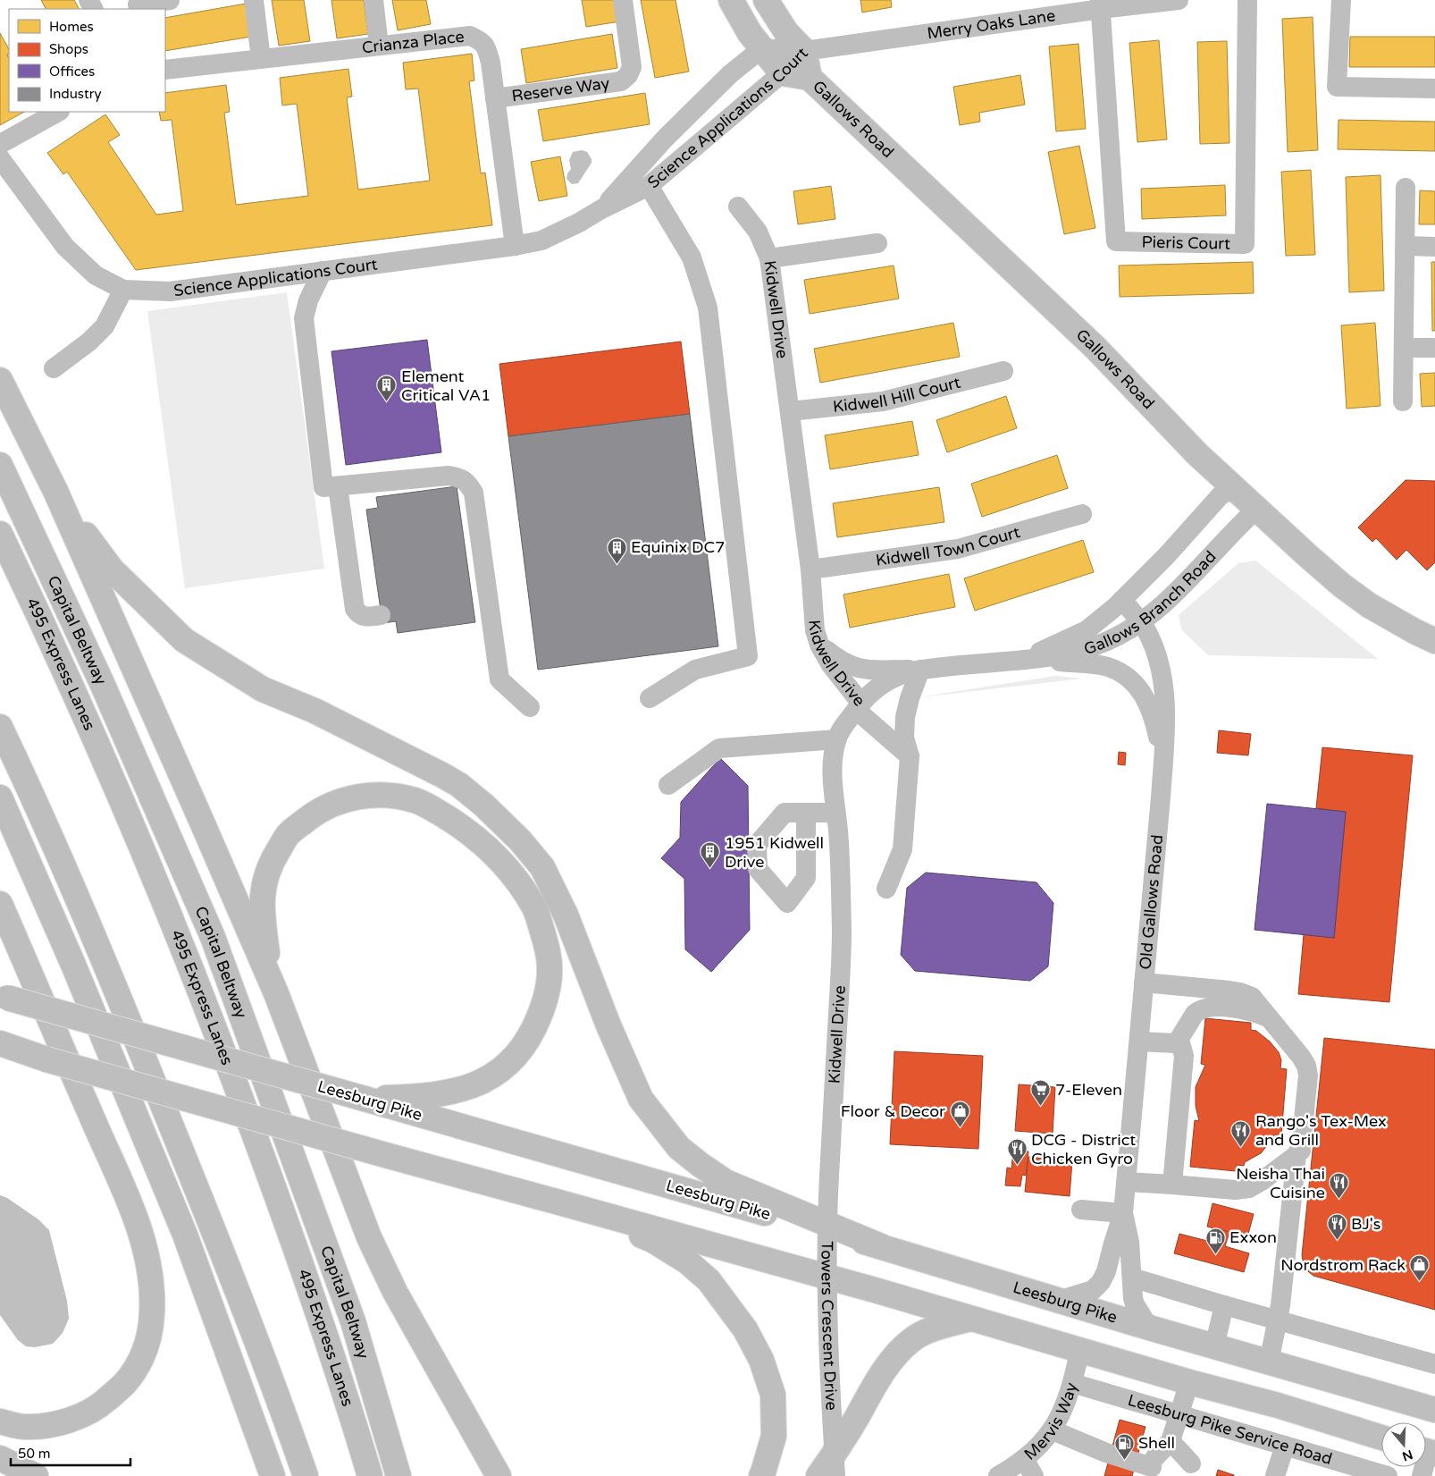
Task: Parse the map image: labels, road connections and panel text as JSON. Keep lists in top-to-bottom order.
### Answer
{
  "streets": {
    "main road": [
      "Gallows Road",
      "Capital Beltway",
      "495 Express Lanes",
      "Leesburg Pike"
    ],
    "street": [
      "Merry Oaks Lane",
      "Crianza Place",
      "Reserve Way",
      "Science Applications Court",
      "Pieris Court",
      "Kidwell Drive",
      "Kidwell Hill Court",
      "Kidwell Town Court",
      "Gallows Branch Road",
      "Old Gallows Road",
      "Towers Crescent Drive",
      "Mervis Way",
      "Leesburg Pike Service Road"
    ]
  },
  "crossings": [
    ["Merry Oaks Lane", "Science Applications Court"],
    ["Merry Oaks Lane", "Gallows Road"],
    ["Merry Oaks Lane", "Pieris Court"],
    ["Crianza Place", "Reserve Way"],
    ["Crianza Place", "Science Applications Court"],
    ["Science Applications Court", "Gallows Road"],
    ["Gallows Road", "Gallows Branch Road"],
    ["Kidwell Drive", "Kidwell Hill Court"],
    ["Kidwell Drive", "Kidwell Town Court"],
    ["Kidwell Drive", "Gallows Branch Road"],
    ["Kidwell Drive", "Towers Crescent Drive"],
    ["Gallows Branch Road", "Old Gallows Road"],
    ["Old Gallows Road", "Leesburg Pike"],
    ["Mervis Way", "Leesburg Pike Service Road"]
  ],
  "places": {
    "building": ["Element Critical VA1", "Equinix DC7", "1951 Kidwell Drive"],
    "supermarket": ["7-Eleven"],
    "shop": ["Floor & Decor", "Nordstrom Rack"],
    "restaurant": [
      "Rango's Tex-Mex and Grill",
      "DCG - District Chicken Gyro",
      "Neisha Thai Cuisine",
      "BJ's"
    ],
    "fuel station": ["Exxon", "Shell"]
  },
  "legend": [
    "Homes",
    "Shops",
    "Offices",
    "Industry"
  ],
  "scale_bar": "50 m",
  "north": "bottom"
}
